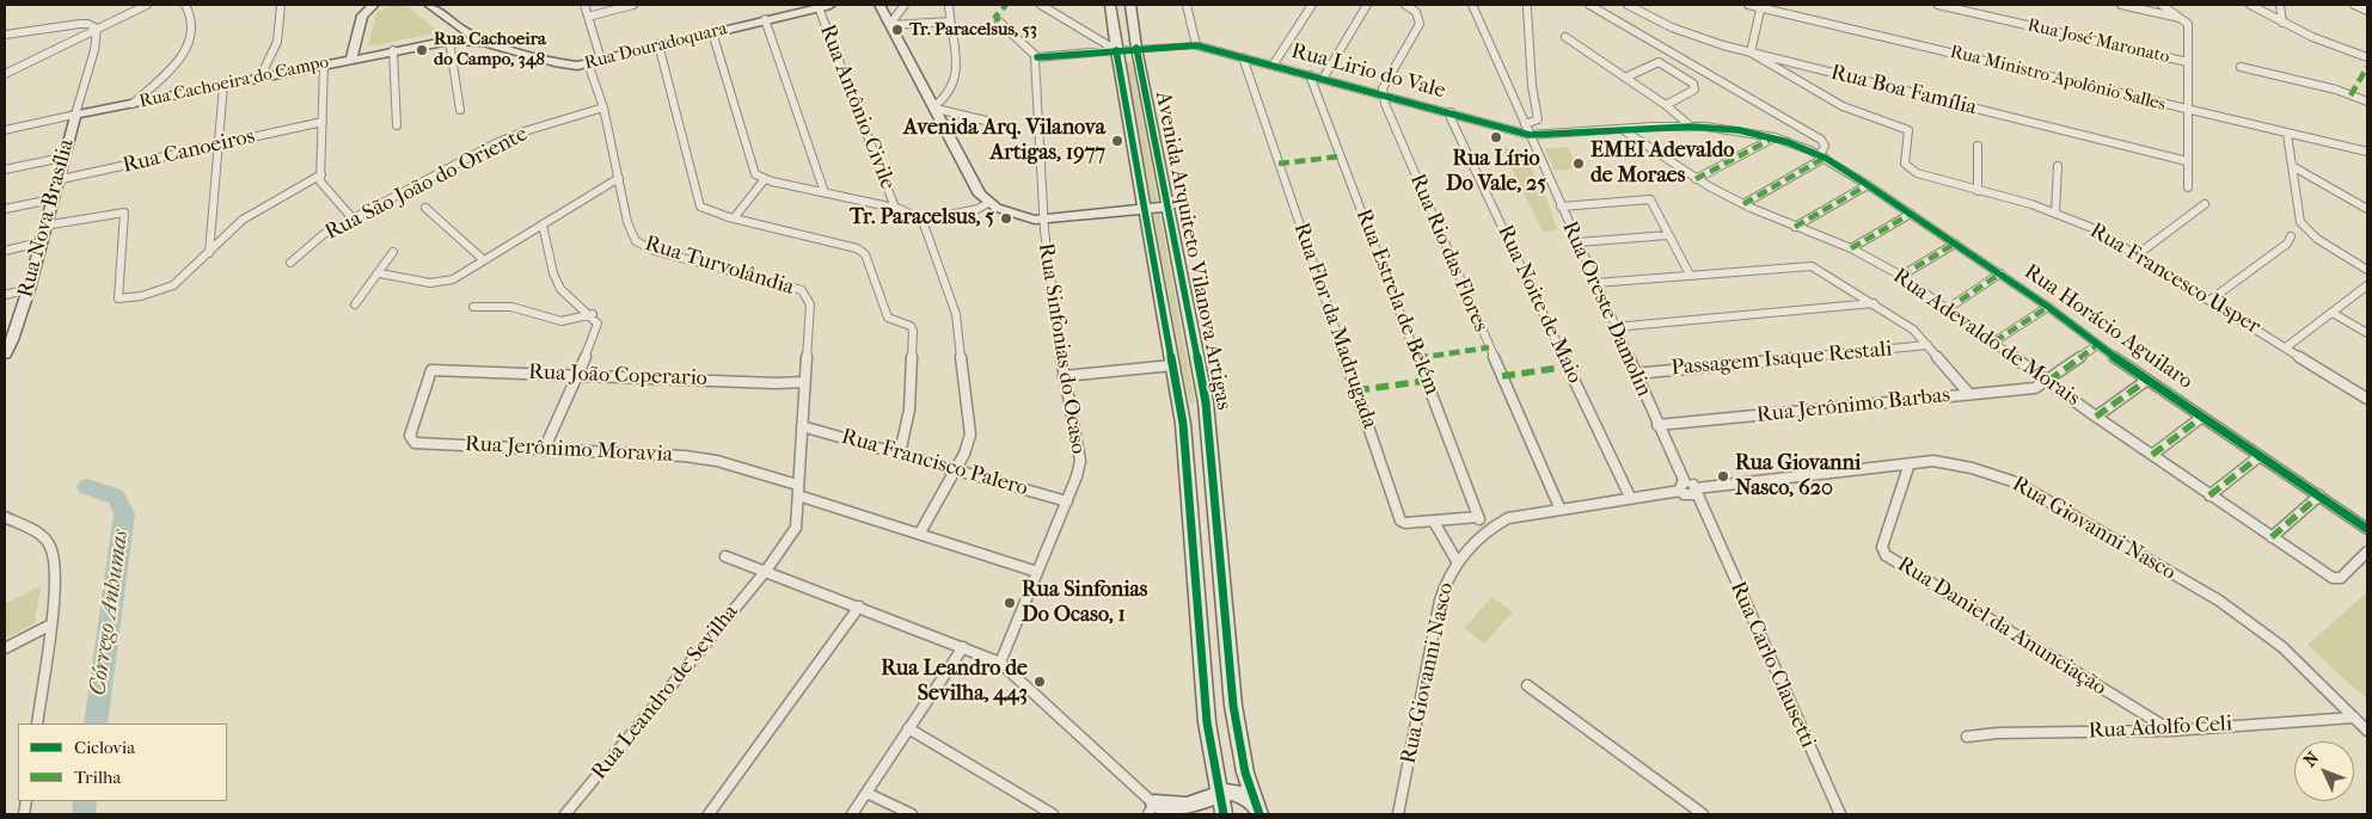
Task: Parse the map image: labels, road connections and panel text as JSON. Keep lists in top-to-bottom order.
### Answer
{
  "streets": {
    "main road": [
      "Rua Douradoquara",
      "Rua Cachoeira do Campo",
      "Rua Nova Brasília",
      "Avenida Arquiteto Vilanova Artigas"
    ],
    "street": [
      "Rua José Maronato",
      "Rua Lirio do Vale",
      "Rua Ministro Apolônio Salles",
      "Rua Boa Família",
      "Rua Antônio Civile",
      "Rua Canoeiros",
      "Rua São João do Oriente",
      "Rua Rio das Flores",
      "Rua Turvolândia",
      "Rua Francesco Usper",
      "Rua Estrela de Belém",
      "Rua Noite de Maio",
      "Rua Oreste Damolin",
      "Rua Flor da Madrugada",
      "Rua Horácio Aguilaro",
      "Rua Adevaldo de Morais",
      "Rua Sinfonias do Ocaso",
      "Passagem Isaque Restali",
      "Rua João Coperario",
      "Rua Jerônimo Barbas",
      "Rua Jerônimo Moravia",
      "Rua Francisco Palero",
      "Rua Giovanni Nasco",
      "Rua Daniel da Anunciação",
      "Rua Carlo Clausetti",
      "Rua Leandro de Sevilha",
      "Rua Adolfo Celi"
    ]
  },
  "crossings": [
    ["Rua Douradoquara", "Rua Cachoeira do Campo"],
    ["Rua Douradoquara", "Rua Antônio Civile"],
    ["Rua Douradoquara", "Rua Turvolândia"],
    ["Rua Lirio do Vale", "Rua Rio das Flores"],
    ["Rua Lirio do Vale", "Rua Estrela de Belém"],
    ["Rua Lirio do Vale", "Rua Noite de Maio"],
    ["Rua Lirio do Vale", "Rua Oreste Damolin"],
    ["Rua Lirio do Vale", "Rua Flor da Madrugada"],
    ["Rua Cachoeira do Campo", "Rua Nova Brasília"],
    ["Rua Boa Família", "Rua Francesco Usper"],
    ["Rua Canoeiros", "Rua Nova Brasília"],
    ["Rua São João do Oriente", "Rua Turvolândia"],
    ["Rua Rio das Flores", "Rua Giovanni Nasco"],
    ["Rua Turvolândia", "Rua João Coperario"],
    ["Rua Turvolândia", "Rua Jerônimo Moravia"],
    ["Rua Turvolândia", "Rua Francisco Palero"],
    ["Rua Turvolândia", "Rua Leandro de Sevilha"],
    ["Rua Estrela de Belém", "Rua Flor da Madrugada"],
    ["Rua Estrela de Belém", "Rua Giovanni Nasco"],
    ["Rua Noite de Maio", "Rua Giovanni Nasco"],
    ["Rua Oreste Damolin", "Passagem Isaque Restali"],
    ["Rua Oreste Damolin", "Rua Jerônimo Barbas"],
    ["Rua Oreste Damolin", "Rua Giovanni Nasco"],
    ["Rua Oreste Damolin", "Rua Carlo Clausetti"],
    ["Rua Horácio Aguilaro", "Rua Jerônimo Barbas"],
    ["Rua Adevaldo de Morais", "Rua Jerônimo Barbas"],
    ["Rua Sinfonias do Ocaso", "Rua Jerônimo Moravia"],
    ["Rua Sinfonias do Ocaso", "Rua Francisco Palero"],
    ["Rua João Coperario", "Rua Jerônimo Moravia"],
    ["Rua Giovanni Nasco", "Rua Daniel da Anunciação"],
    ["Rua Giovanni Nasco", "Rua Carlo Clausetti"],
    ["Rua Giovanni Nasco", "Rua Adolfo Celi"],
    ["Rua Daniel da Anunciação", "Rua Adolfo Celi"]
  ],
  "water": ["Córrego Anhumas"],
  "places": [
    "Tr. Paracelsus, 53",
    "Rua Cachoeira do Campo, 348",
    "Rua Lírio Do Vale, 25",
    "Avenida Arq. Vilanova Artigas, 1977",
    "EMEI Adevaldo de Moraes",
    "Tr. Paracelsus, 5",
    "Rua Giovanni Nasco, 620",
    "Rua Sinfonias Do Ocaso, 1",
    "Rua Leandro de Sevilha, 443"
  ],
  "legend": ["Ciclovia", "Trilha"],
  "north": "top left"
}
